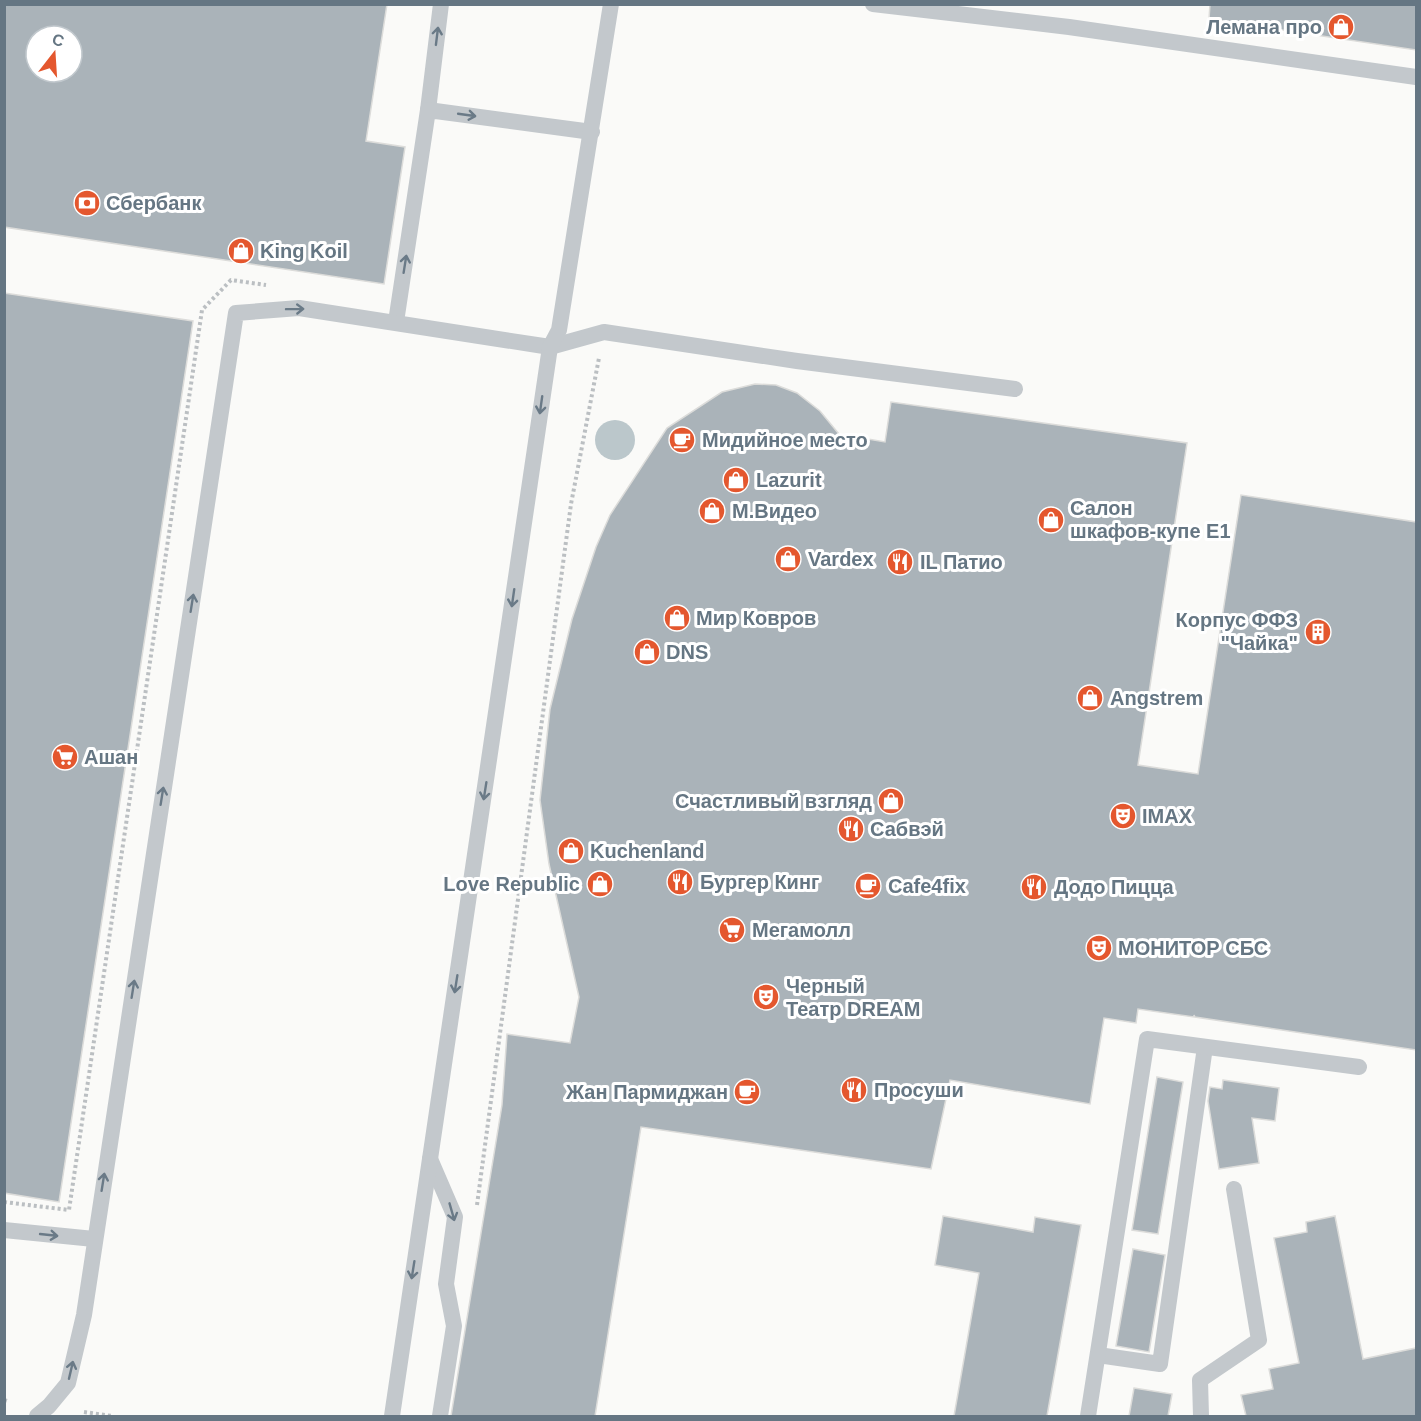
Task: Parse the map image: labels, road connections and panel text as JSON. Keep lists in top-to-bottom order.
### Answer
{
  "places": {
    "shop": [
      "Лемана про",
      "King Koil",
      "Lazurit",
      "М.Видео",
      "Салон шкафов-купе Е1",
      "Vardex",
      "Мир Ковров",
      "DNS",
      "Angstrem",
      "Счастливый взгляд",
      "Kuchenland",
      "Love Republic"
    ],
    "bank": ["Сбербанк"],
    "cafe": ["Мидийное место", "Cafe4fix", "Жан Пармиджан"],
    "restaurant": [
      "IL Патио",
      "Сабвэй",
      "Бургер Кинг",
      "Додо Пицца",
      "Просуши"
    ],
    "building": ["Корпус ФФЗ \"Чайка\""],
    "supermarket": ["Ашан", "Мегамолл"],
    "theatre": ["IMAX", "МОНИТОР СБС", "Черный Театр DREAM"]
  },
  "north": "top"
}
